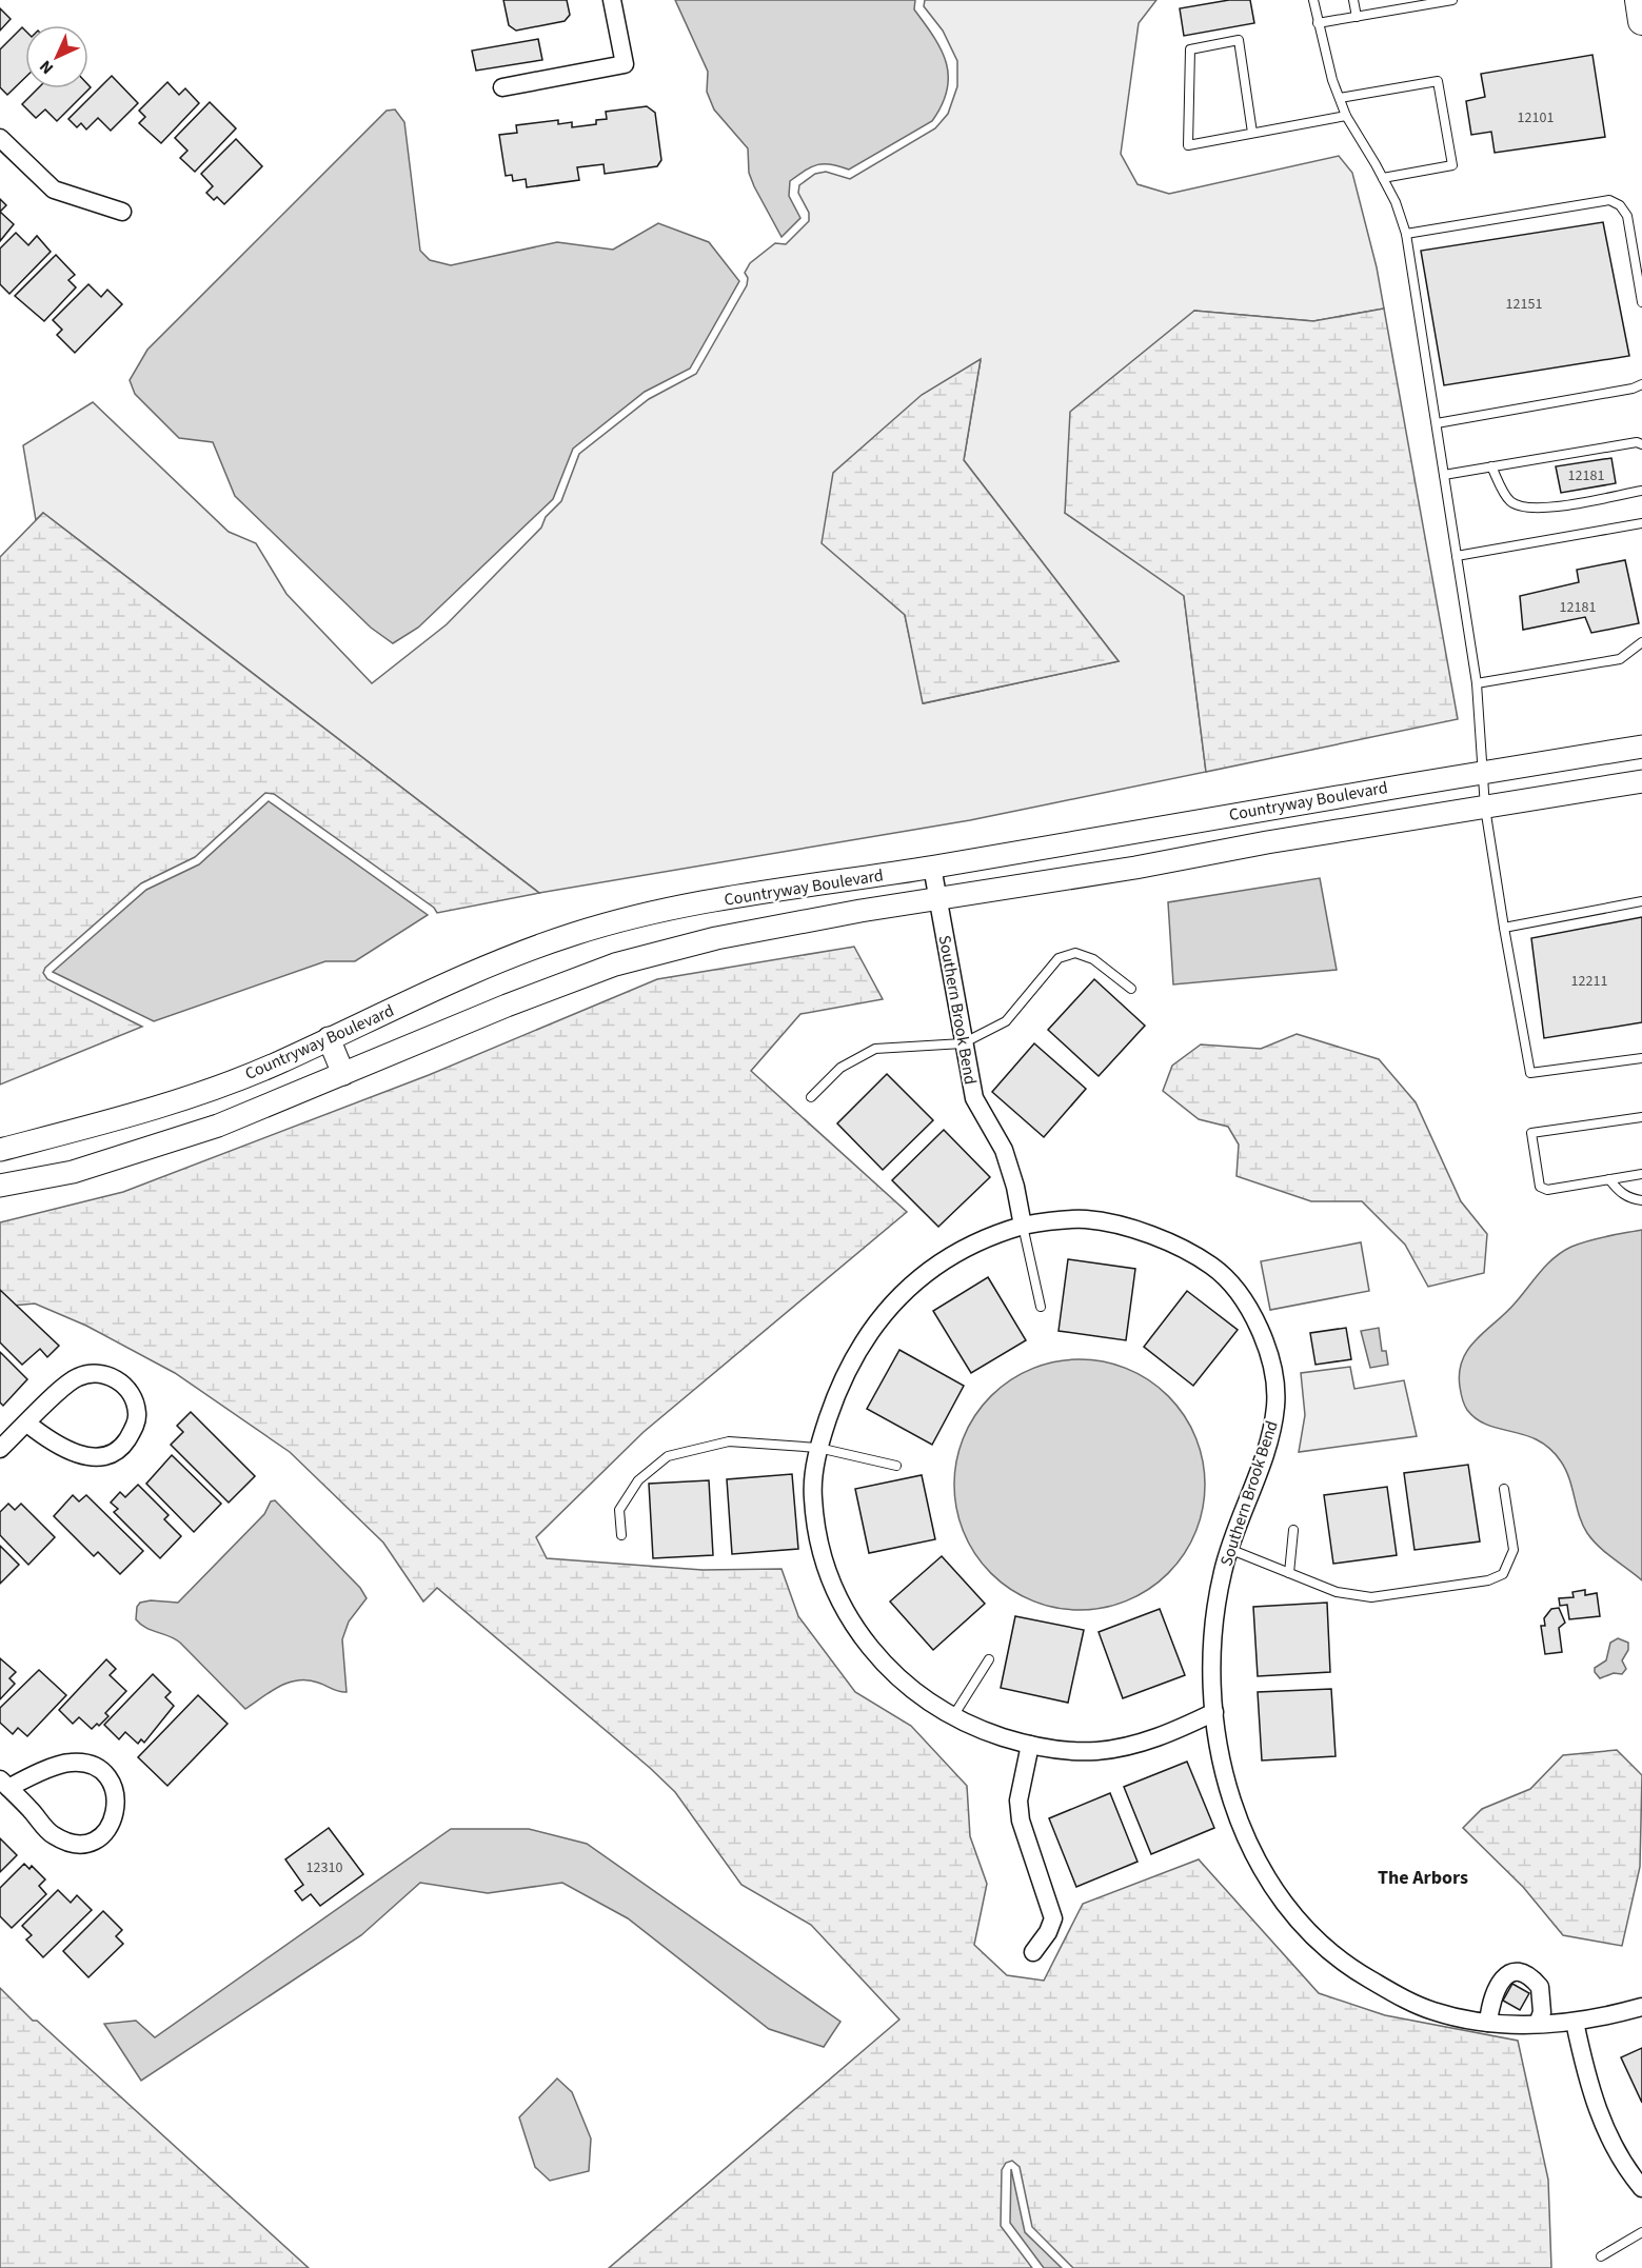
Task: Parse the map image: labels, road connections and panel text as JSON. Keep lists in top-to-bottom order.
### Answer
{
  "streets": {
    "street": ["Countryway Boulevard", "Southern Brook Bend"]
  },
  "crossings": [
    ["Countryway Boulevard", "Southern Brook Bend"]
  ],
  "districts": ["The Arbors"],
  "house_numbers": [
    "12101",
    "12151",
    "12181",
    "12181",
    "12211",
    "12310"
  ],
  "north": "bottom left"
}
